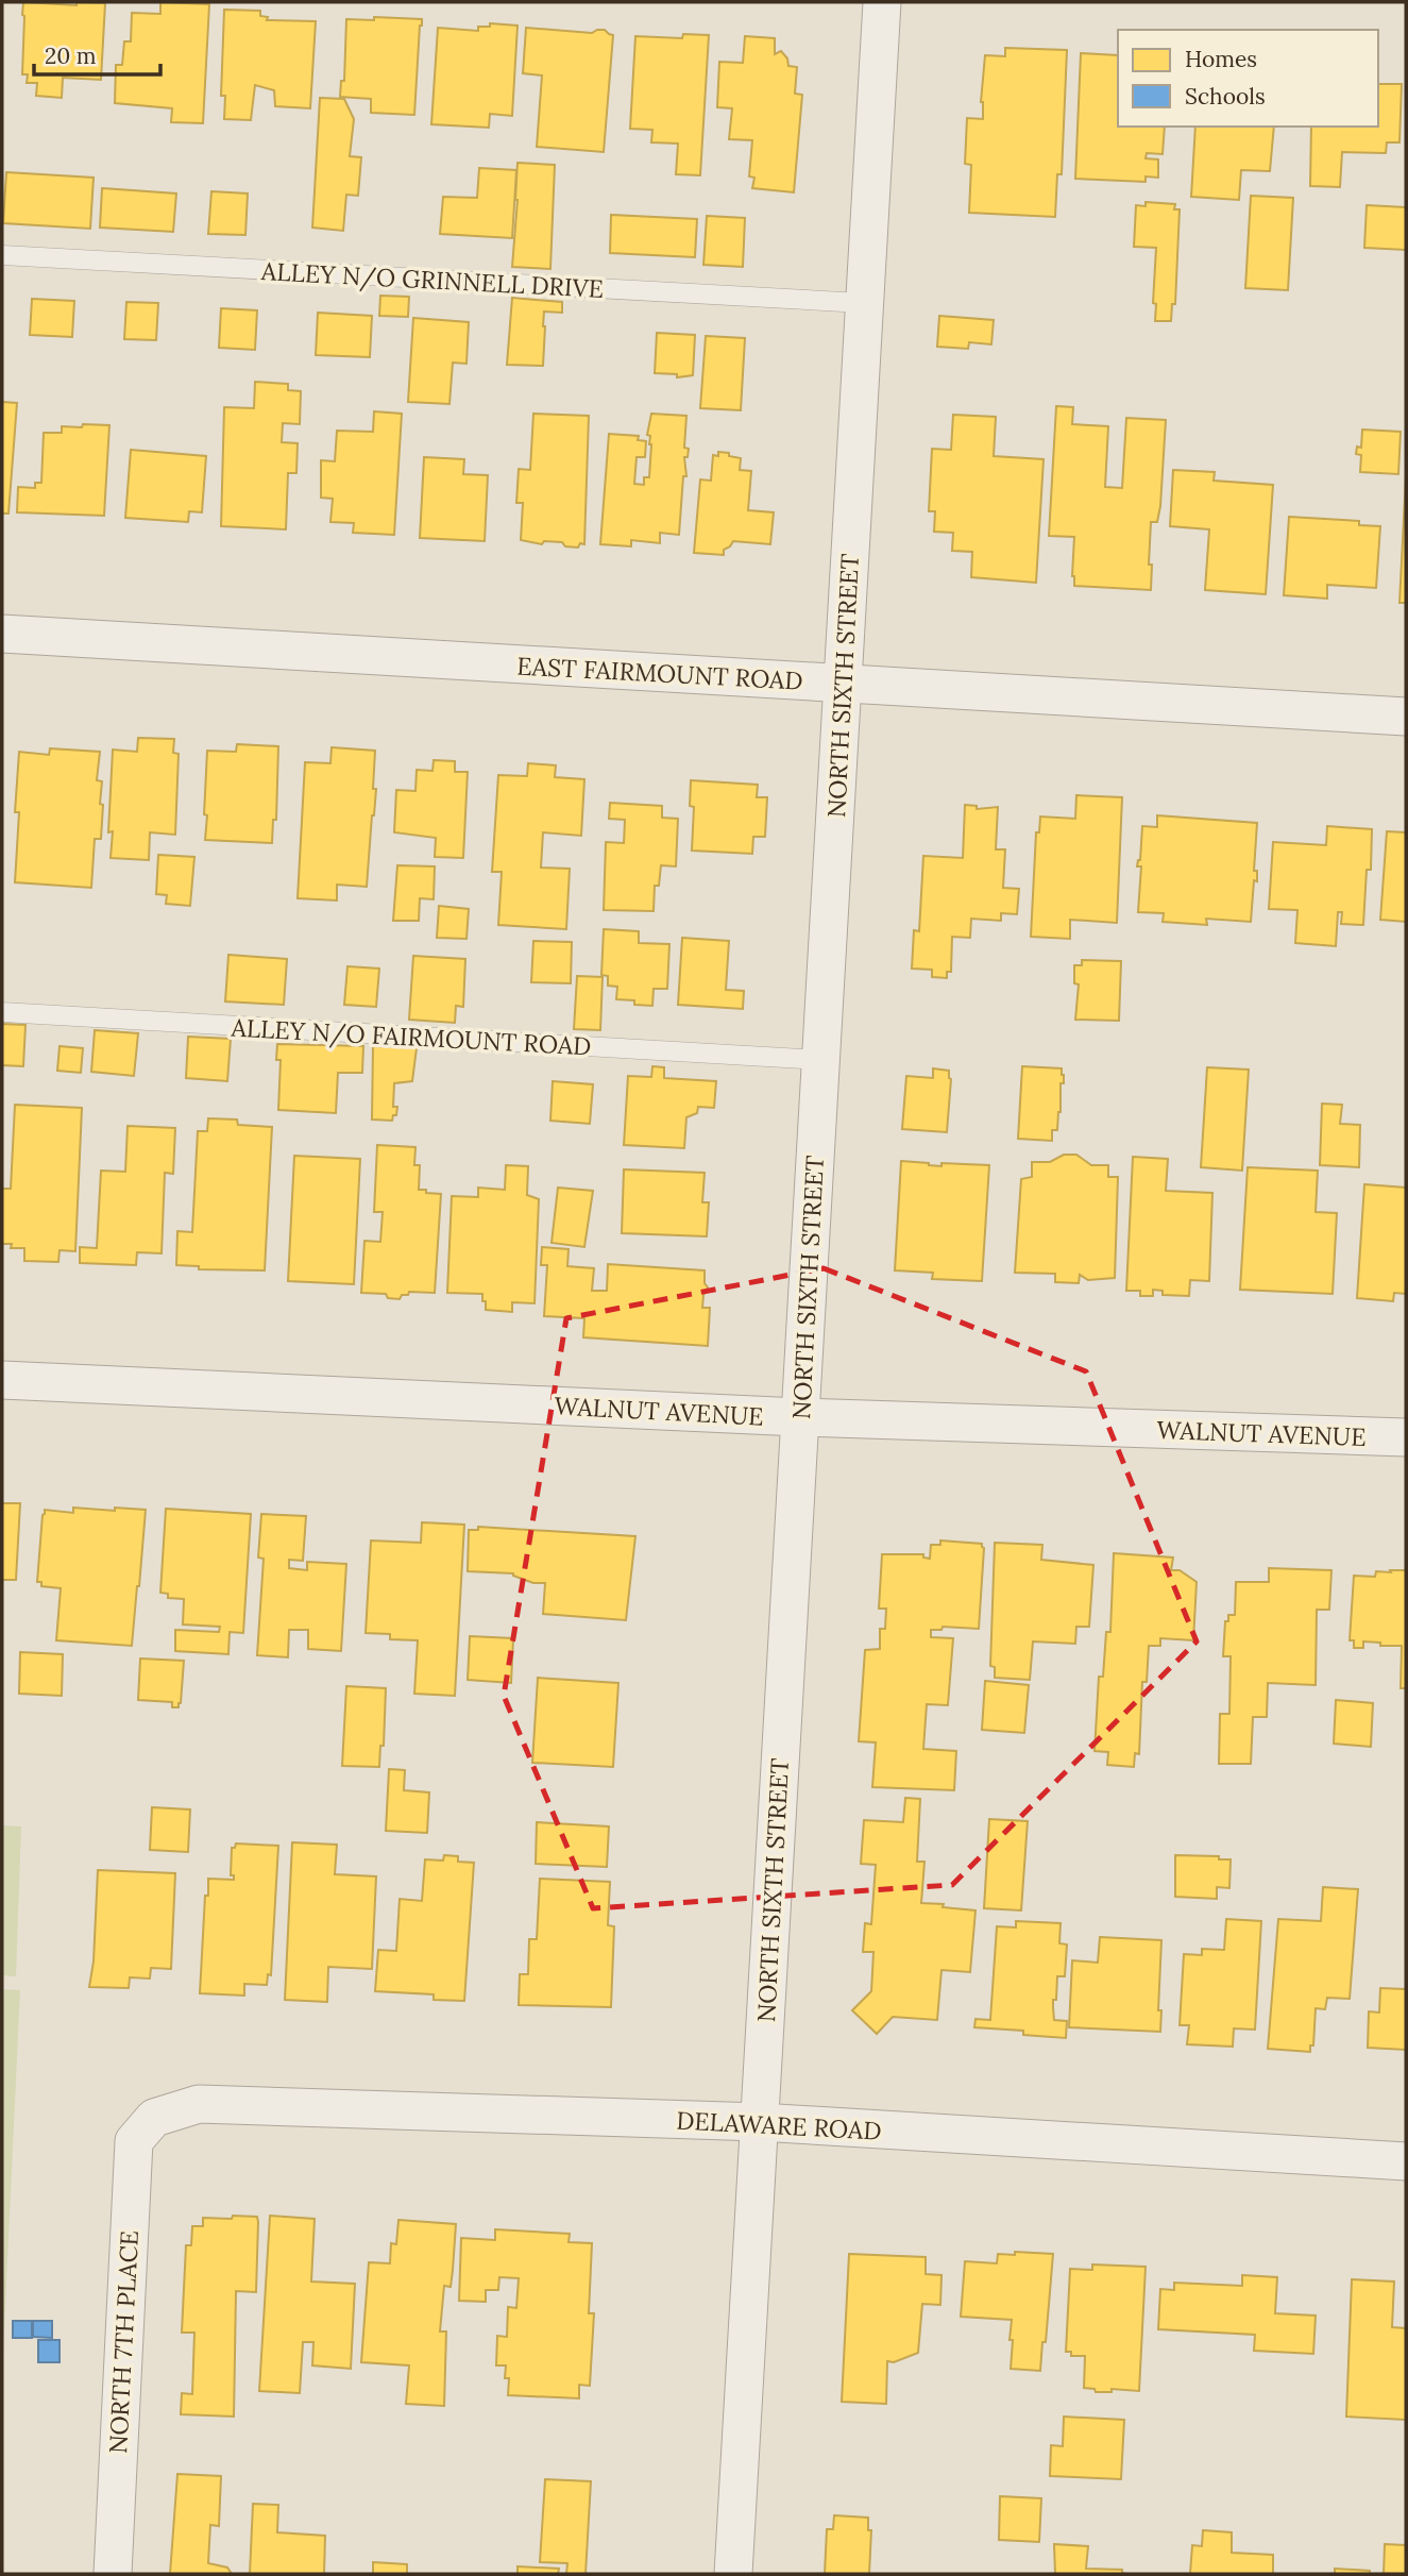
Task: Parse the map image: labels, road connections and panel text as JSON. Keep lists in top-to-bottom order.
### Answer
{
  "streets": {
    "street": [
      "EAST FAIRMOUNT ROAD",
      "NORTH SIXTH STREET",
      "WALNUT AVENUE",
      "DELAWARE ROAD",
      "NORTH 7TH PLACE"
    ],
    "lane": ["ALLEY N/O GRINNELL DRIVE", "ALLEY N/O FAIRMOUNT ROAD"]
  },
  "crossings": [
    ["ALLEY N/O GRINNELL DRIVE", "NORTH SIXTH STREET"],
    ["EAST FAIRMOUNT ROAD", "NORTH SIXTH STREET"],
    ["NORTH SIXTH STREET", "ALLEY N/O FAIRMOUNT ROAD"],
    ["NORTH SIXTH STREET", "WALNUT AVENUE"],
    ["NORTH SIXTH STREET", "DELAWARE ROAD"],
    ["DELAWARE ROAD", "NORTH 7TH PLACE"]
  ],
  "legend": ["Homes", "Schools"],
  "scale_bar": "20 m"
}
